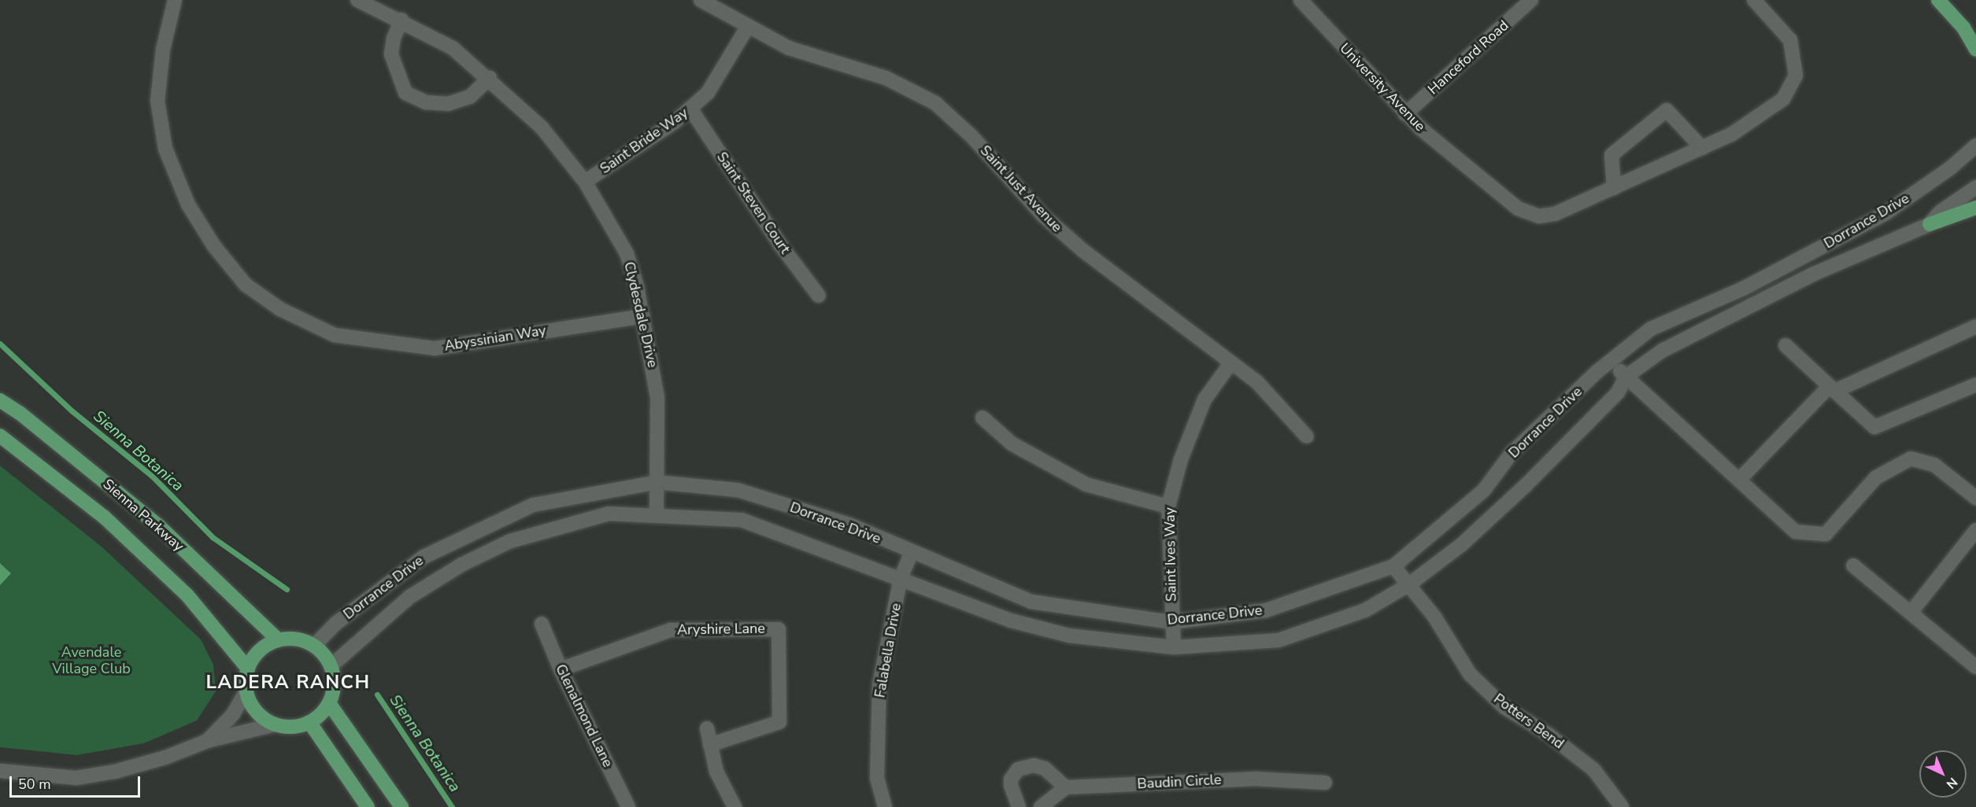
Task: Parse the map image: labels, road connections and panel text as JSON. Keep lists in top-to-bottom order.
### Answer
{
  "streets": {
    "main road": ["Sienna Parkway"],
    "street": [
      "Hanceford Road",
      "University Avenue",
      "Saint Bride Way",
      "Saint Just Avenue",
      "Saint Steven Court",
      "Dorrance Drive",
      "Clydesdale Drive",
      "Abyssinian Way",
      "Saint Ives Way",
      "Aryshire Lane",
      "Falabella Drive",
      "Glenalmond Lane",
      "Potters Bend",
      "Baudin Circle"
    ]
  },
  "crossings": [
    ["Hanceford Road", "University Avenue"],
    ["Saint Bride Way", "Saint Just Avenue"],
    ["Saint Bride Way", "Saint Steven Court"],
    ["Saint Bride Way", "Clydesdale Drive"],
    ["Saint Just Avenue", "Saint Ives Way"],
    ["Dorrance Drive", "Clydesdale Drive"],
    ["Dorrance Drive", "Sienna Parkway"],
    ["Dorrance Drive", "Saint Ives Way"],
    ["Dorrance Drive", "Falabella Drive"],
    ["Dorrance Drive", "Potters Bend"],
    ["Clydesdale Drive", "Abyssinian Way"],
    ["Aryshire Lane", "Glenalmond Lane"]
  ],
  "districts": ["LADERA RANCH"],
  "water": ["Sienna Botanica"],
  "parks": ["Avendale Village Club"],
  "scale_bar": "50 m",
  "north": "bottom right"
}
